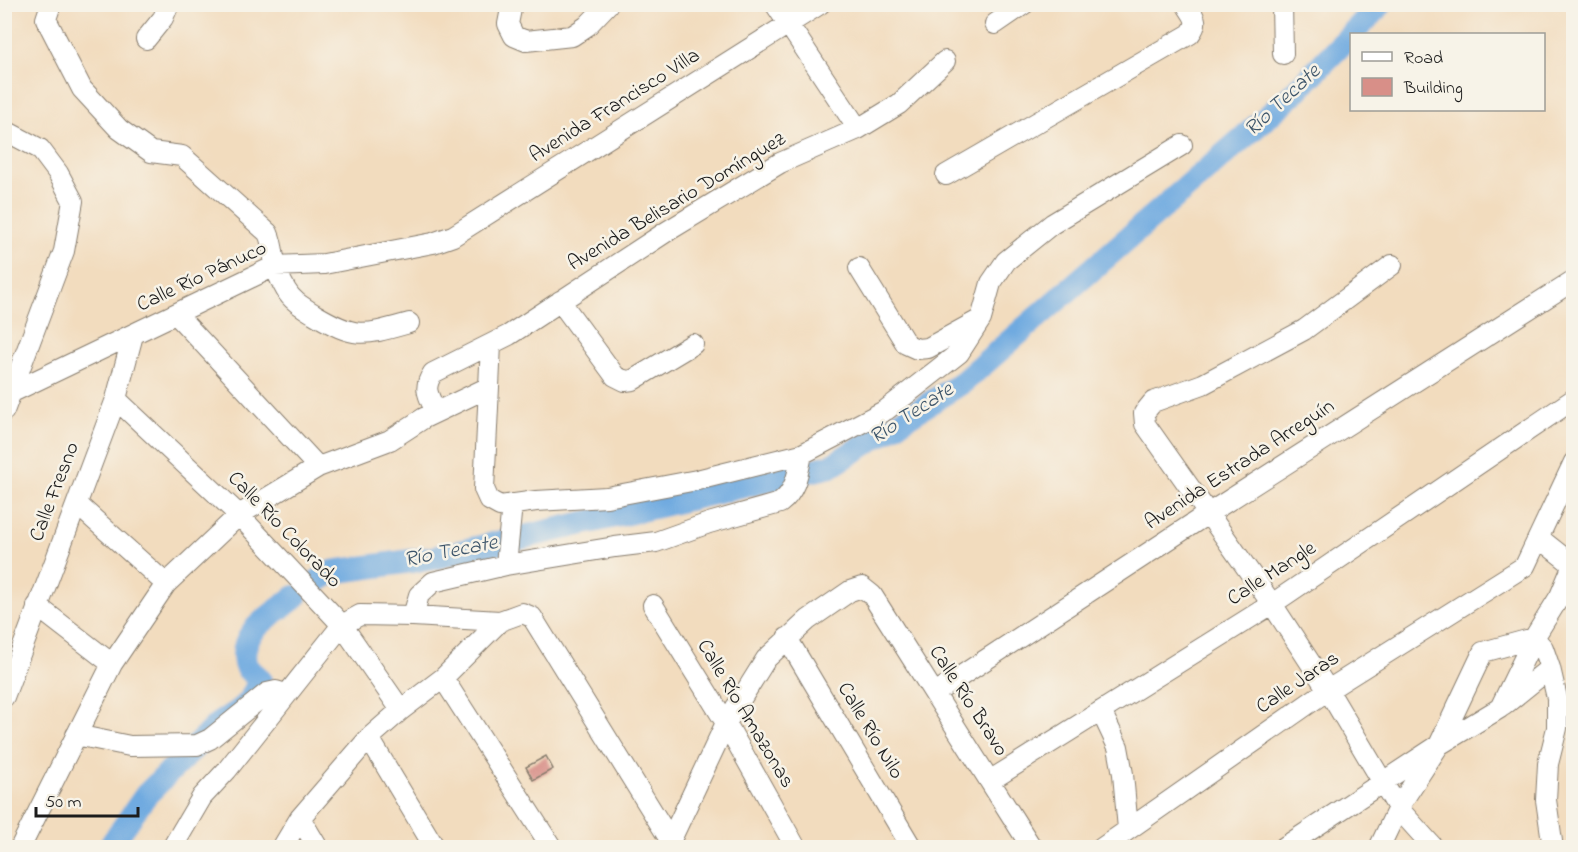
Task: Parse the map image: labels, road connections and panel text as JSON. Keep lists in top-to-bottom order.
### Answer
{
  "streets": {
    "street": [
      "Avenida Francisco Villa",
      "Avenida Belisario Domínguez",
      "Calle Río Pánuco",
      "Avenida Estrada Arreguín",
      "Calle Fresno",
      "Calle Río Colorado",
      "Calle Mangle",
      "Calle Jaras",
      "Calle Río Bravo",
      "Calle Río Amazonas",
      "Calle Río Nilo"
    ]
  },
  "crossings": [
    ["Avenida Francisco Villa", "Calle Río Pánuco"],
    ["Calle Río Pánuco", "Calle Fresno"],
    ["Avenida Estrada Arreguín", "Calle Río Bravo"],
    ["Calle Fresno", "Calle Río Colorado"],
    ["Calle Mangle", "Calle Río Bravo"],
    ["Calle Río Bravo", "Calle Río Nilo"]
  ],
  "water": ["Río Tecate"],
  "legend": ["Road", "Building"],
  "scale_bar": "50 m"
}
